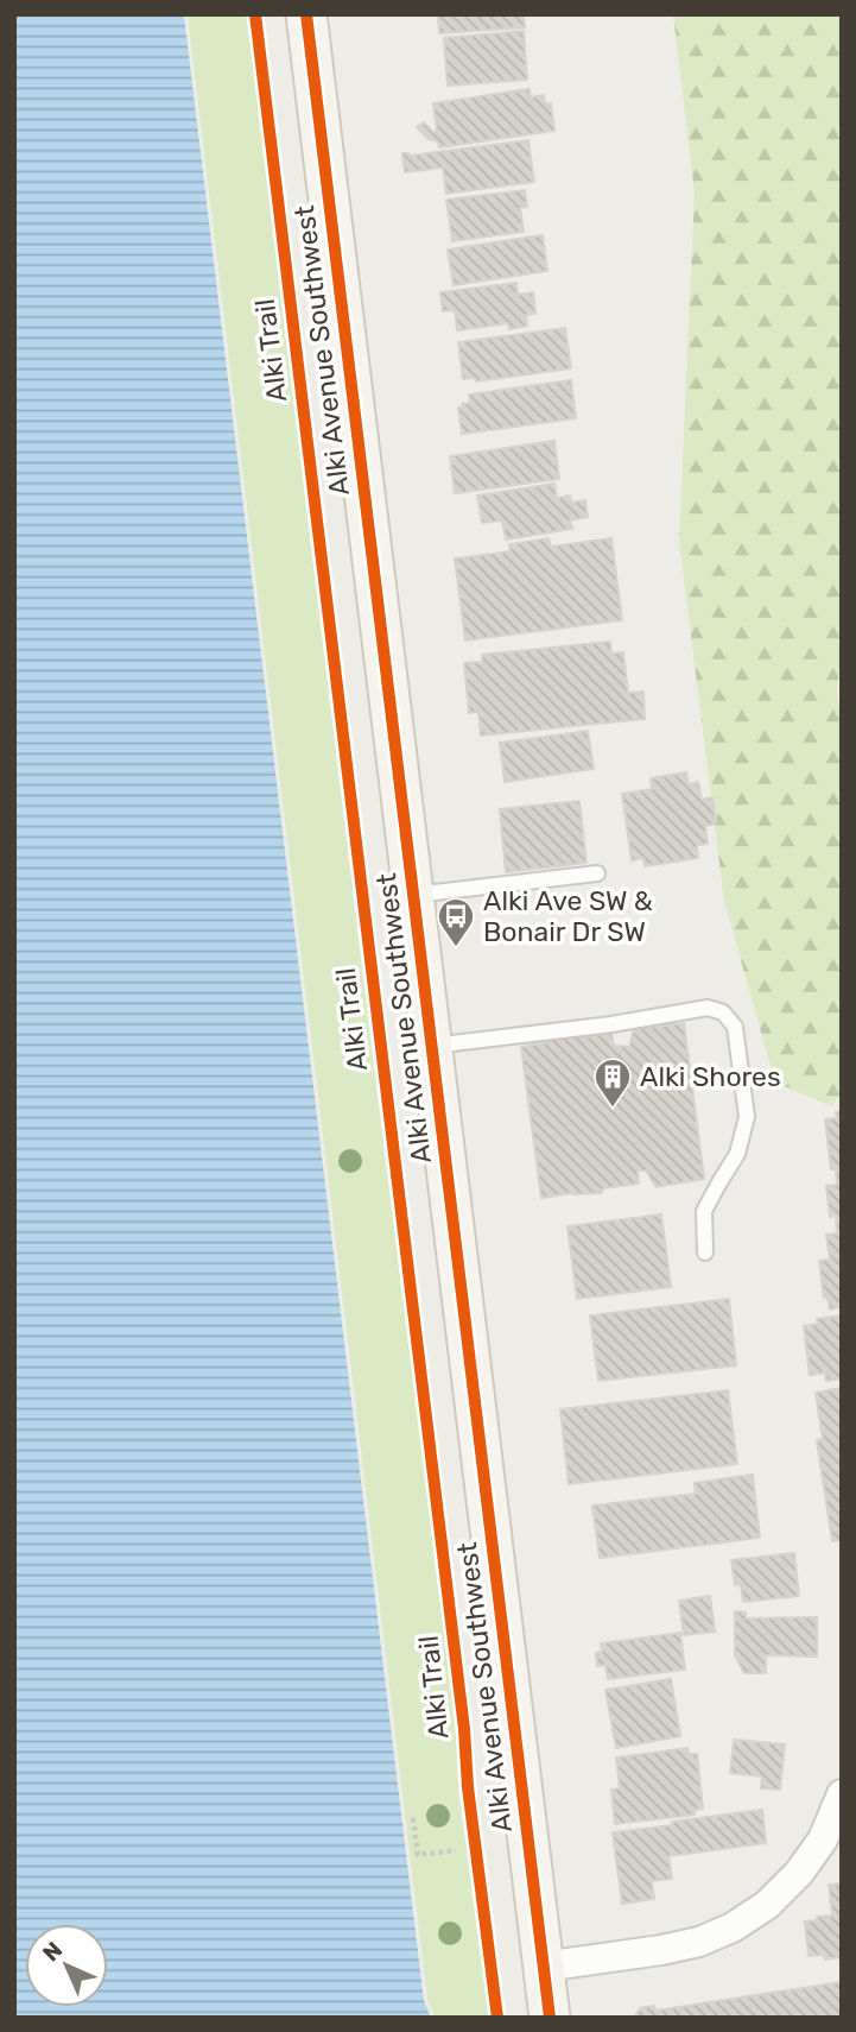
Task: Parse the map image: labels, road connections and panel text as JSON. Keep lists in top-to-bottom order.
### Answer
{
  "streets": {
    "main road": ["Alki Avenue Southwest"],
    "cycle path": ["Alki Trail"]
  },
  "places": {
    "bus stop": ["Alki Ave SW & Bonair Dr SW"],
    "building": ["Alki Shores"]
  },
  "north": "top left"
}
